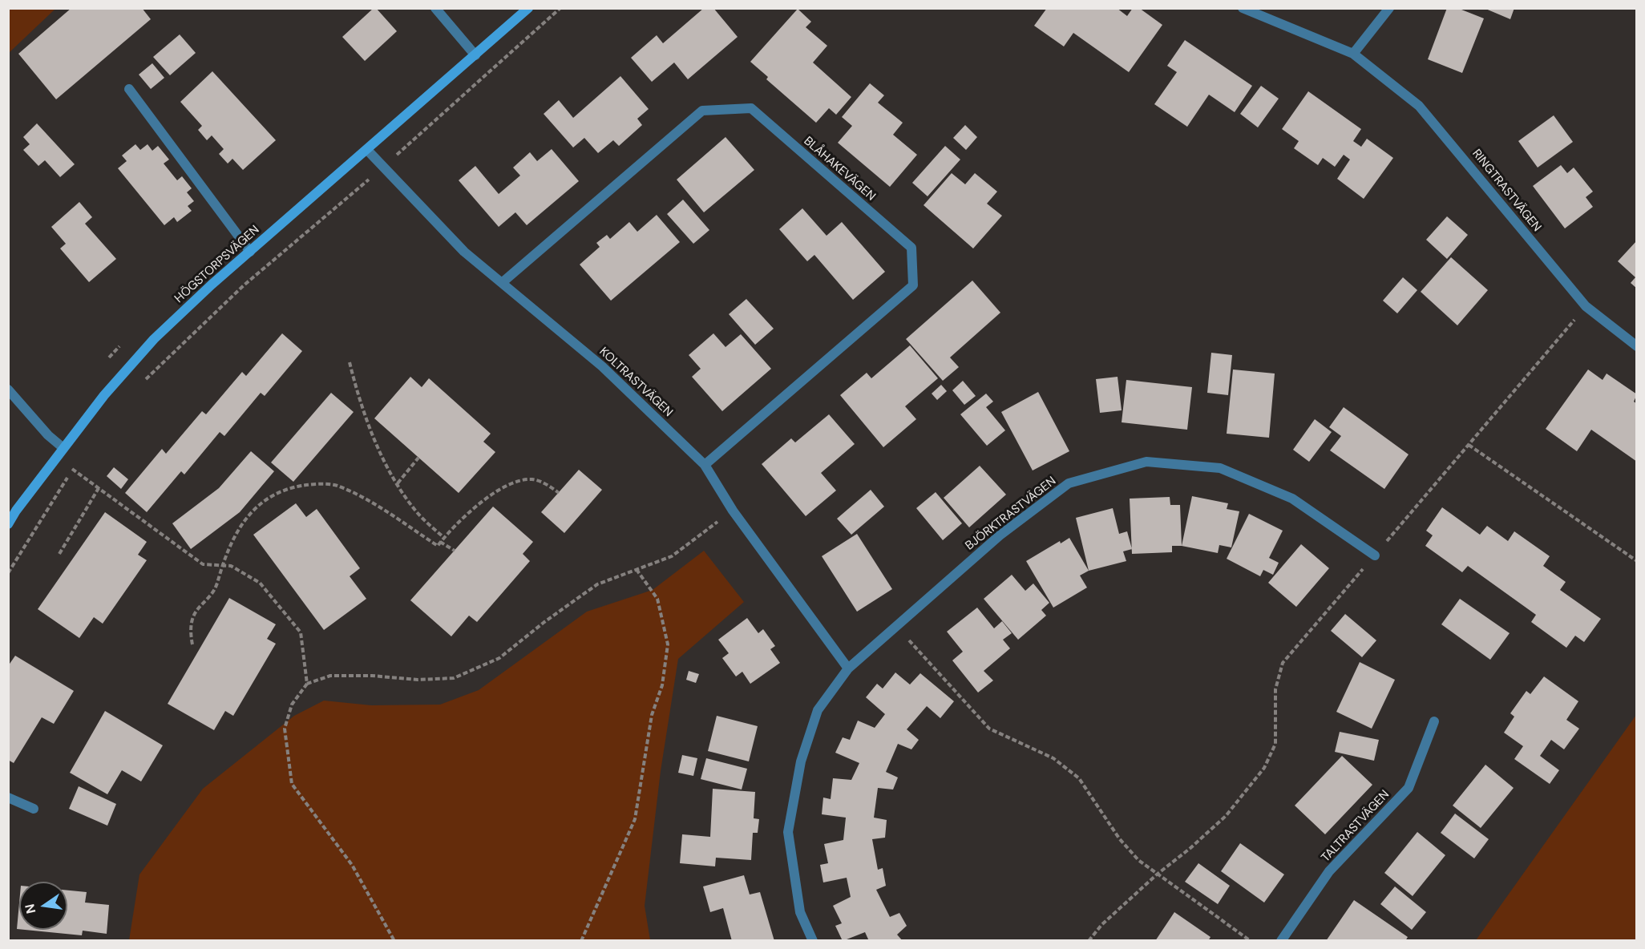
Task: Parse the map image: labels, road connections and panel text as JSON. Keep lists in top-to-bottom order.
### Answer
{
  "streets": {
    "street": [
      "BLÅHAKEVÄGEN",
      "RINGTRASTVÄGEN",
      "HÖGSTORPSVÄGEN",
      "KOLTRASTVÄGEN",
      "BJÖRKTRASTVÄGEN",
      "TALTRASTVÄGEN"
    ]
  },
  "crossings": [
    ["BLÅHAKEVÄGEN", "KOLTRASTVÄGEN"],
    ["HÖGSTORPSVÄGEN", "KOLTRASTVÄGEN"],
    ["KOLTRASTVÄGEN", "BJÖRKTRASTVÄGEN"]
  ],
  "north": "left"
}
